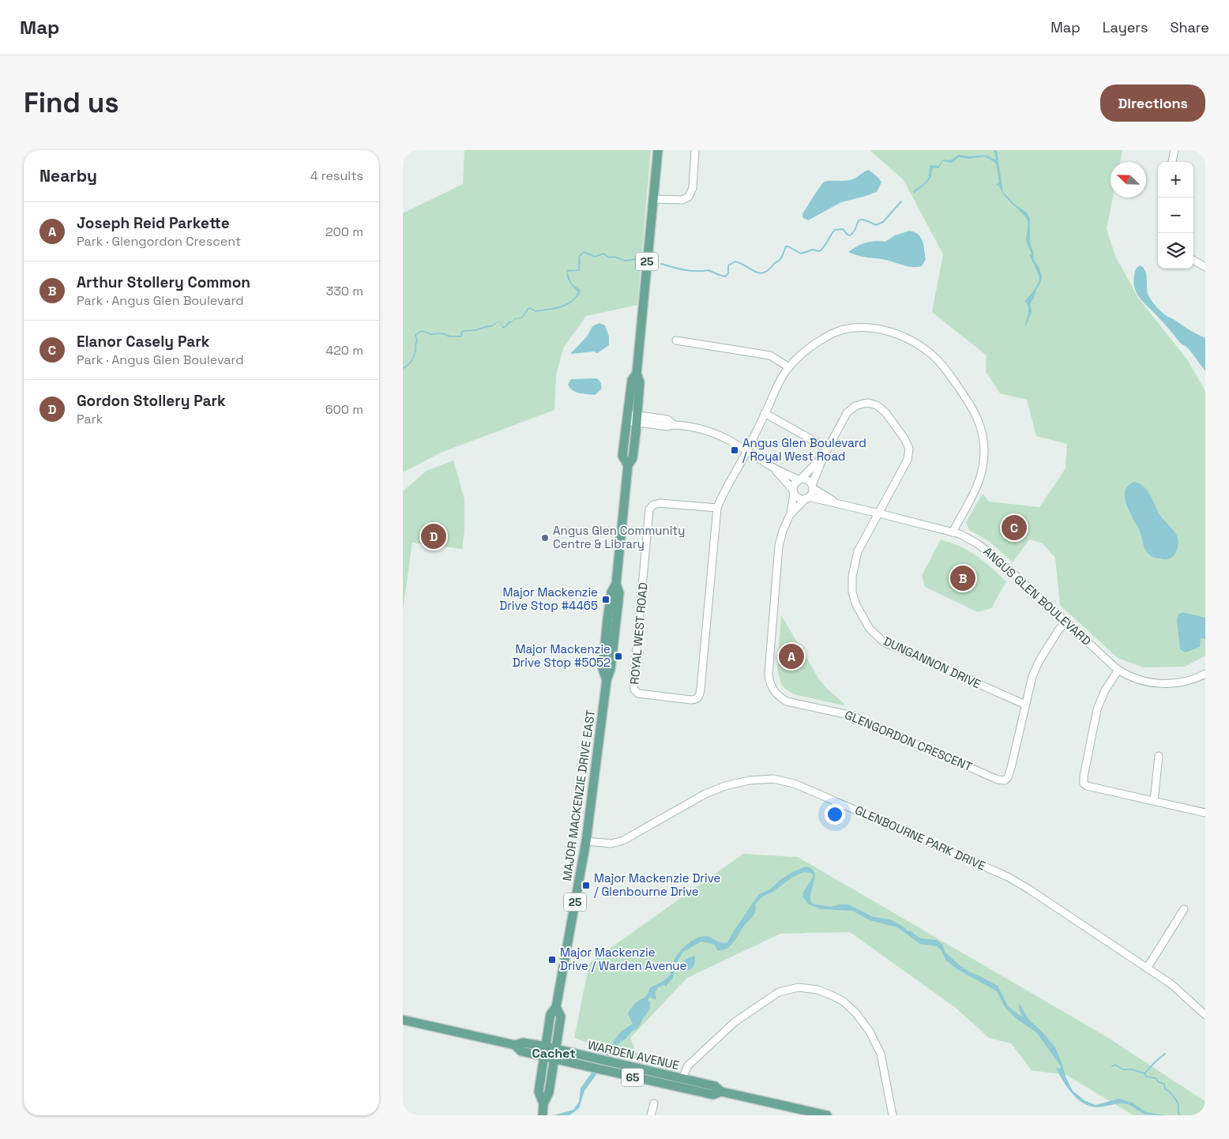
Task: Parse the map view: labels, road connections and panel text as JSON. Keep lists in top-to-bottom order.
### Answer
{
  "streets": {
    "main road": [
      "25",
      "MAJOR MACKENZIE DRIVE EAST",
      "WARDEN AVENUE",
      "65"
    ],
    "street": [
      "ANGUS GLEN BOULEVARD",
      "ROYAL WEST ROAD",
      "DUNGANNON DRIVE",
      "GLENGORDON CRESCENT",
      "GLENBOURNE PARK DRIVE"
    ]
  },
  "crossings": [
    ["ANGUS GLEN BOULEVARD", "ROYAL WEST ROAD"],
    ["ANGUS GLEN BOULEVARD", "DUNGANNON DRIVE"],
    ["ANGUS GLEN BOULEVARD", "GLENGORDON CRESCENT"],
    ["DUNGANNON DRIVE", "GLENGORDON CRESCENT"],
    ["MAJOR MACKENZIE DRIVE EAST", "GLENBOURNE PARK DRIVE"],
    ["MAJOR MACKENZIE DRIVE EAST", "WARDEN AVENUE"]
  ],
  "districts": ["Cachet"],
  "places": {
    "transit": [
      "Angus Glen Boulevard / Royal West Road",
      "Major Mackenzie Drive Stop #4465",
      "Major Mackenzie Drive Stop #5052",
      "Major Mackenzie Drive / Glenbourne Drive",
      "Major Mackenzie Drive / Warden Avenue"
    ],
    "other": ["Angus Glen Community Centre & Library"]
  },
  "north": "top left",
  "page": {
    "header": "Map",
    "nav": ["Map", "Layers", "Share"],
    "buttons": "Directions",
    "title": "Find us",
    "heading": ["Nearby", "4 results"],
    "map_buttons": ["+", "−"],
    "list": [
      {
        "mark": "A",
        "name": "Joseph Reid Parkette",
        "note": "Park · Glengordon Crescent",
        "value": "200 m"
      },
      {
        "mark": "B",
        "name": "Arthur Stollery Common",
        "note": "Park · Angus Glen Boulevard",
        "value": "330 m"
      },
      {
        "mark": "C",
        "name": "Elanor Casely Park",
        "note": "Park · Angus Glen Boulevard",
        "value": "420 m"
      },
      {
        "mark": "D",
        "name": "Gordon Stollery Park",
        "note": "Park",
        "value": "600 m"
      }
    ],
    "pins": [
      "C",
      "D",
      "B",
      "A"
    ]
  }
}
